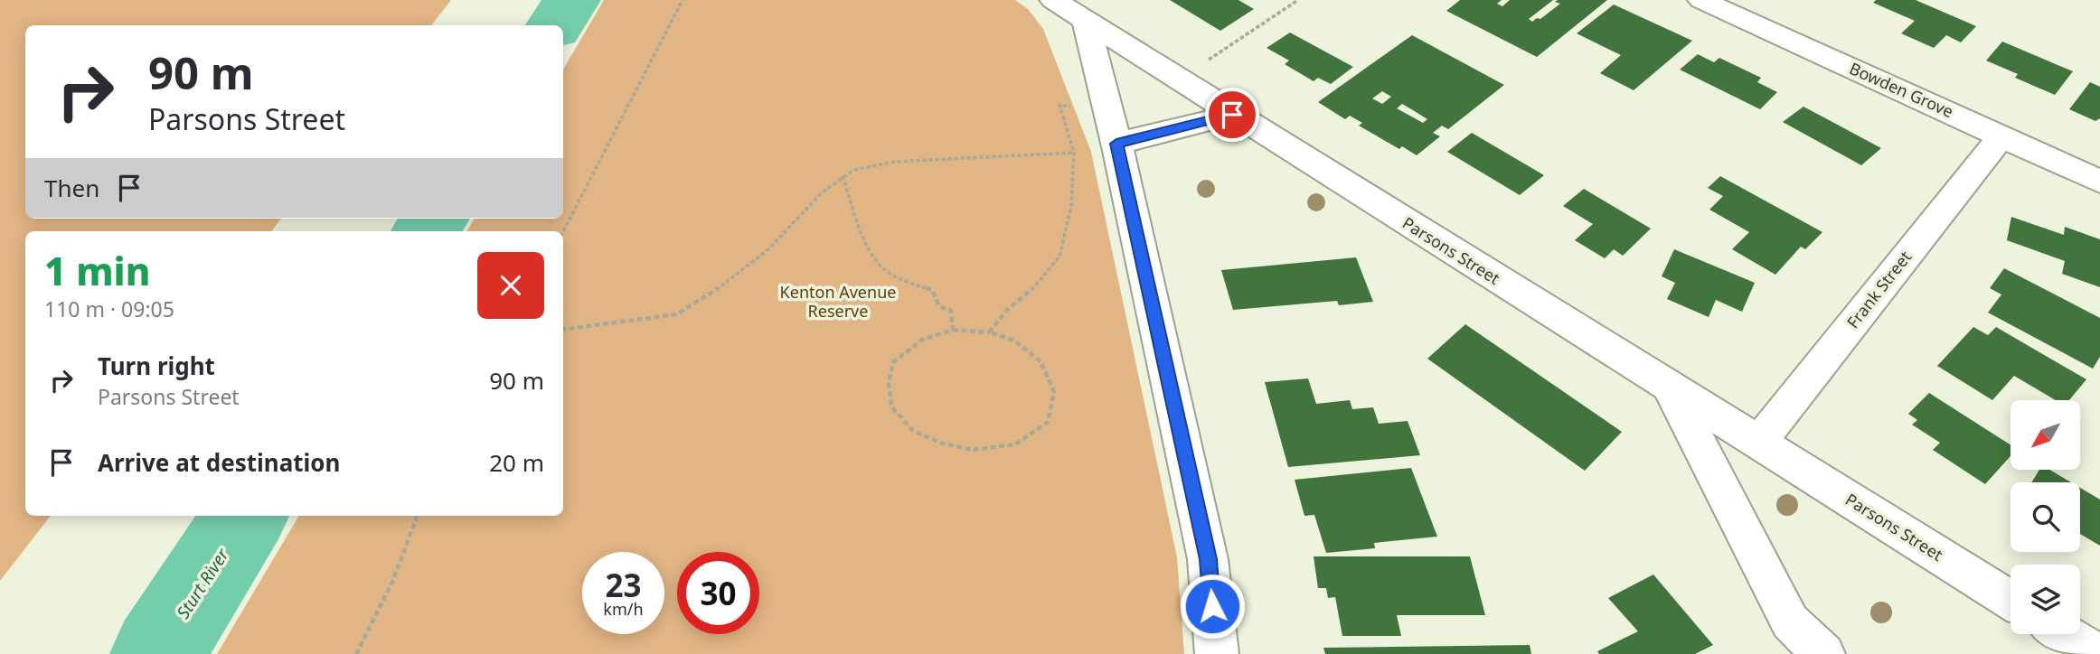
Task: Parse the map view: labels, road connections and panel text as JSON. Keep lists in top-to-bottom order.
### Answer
{
  "streets": {
    "street": ["Bowden Grove", "Parsons Street", "Frank Street"]
  },
  "crossings": [
    ["Bowden Grove", "Frank Street"],
    ["Parsons Street", "Frank Street"]
  ],
  "water": ["Sturt River"],
  "parks": ["Kenton Avenue Reserve"],
  "north": "bottom left",
  "page": {
    "turn": ["90 m", "Parsons Street"],
    "then": "Then",
    "heading": ["1 min", "110 m · 09:05"],
    "list": [
      {
        "name": "Turn right",
        "note": "Parsons Street",
        "value": "90 m"
      },
      {
        "name": "Arrive at destination",
        "value": "20 m"
      }
    ],
    "speed": "23 km/h",
    "limit": "30"
  }
}
